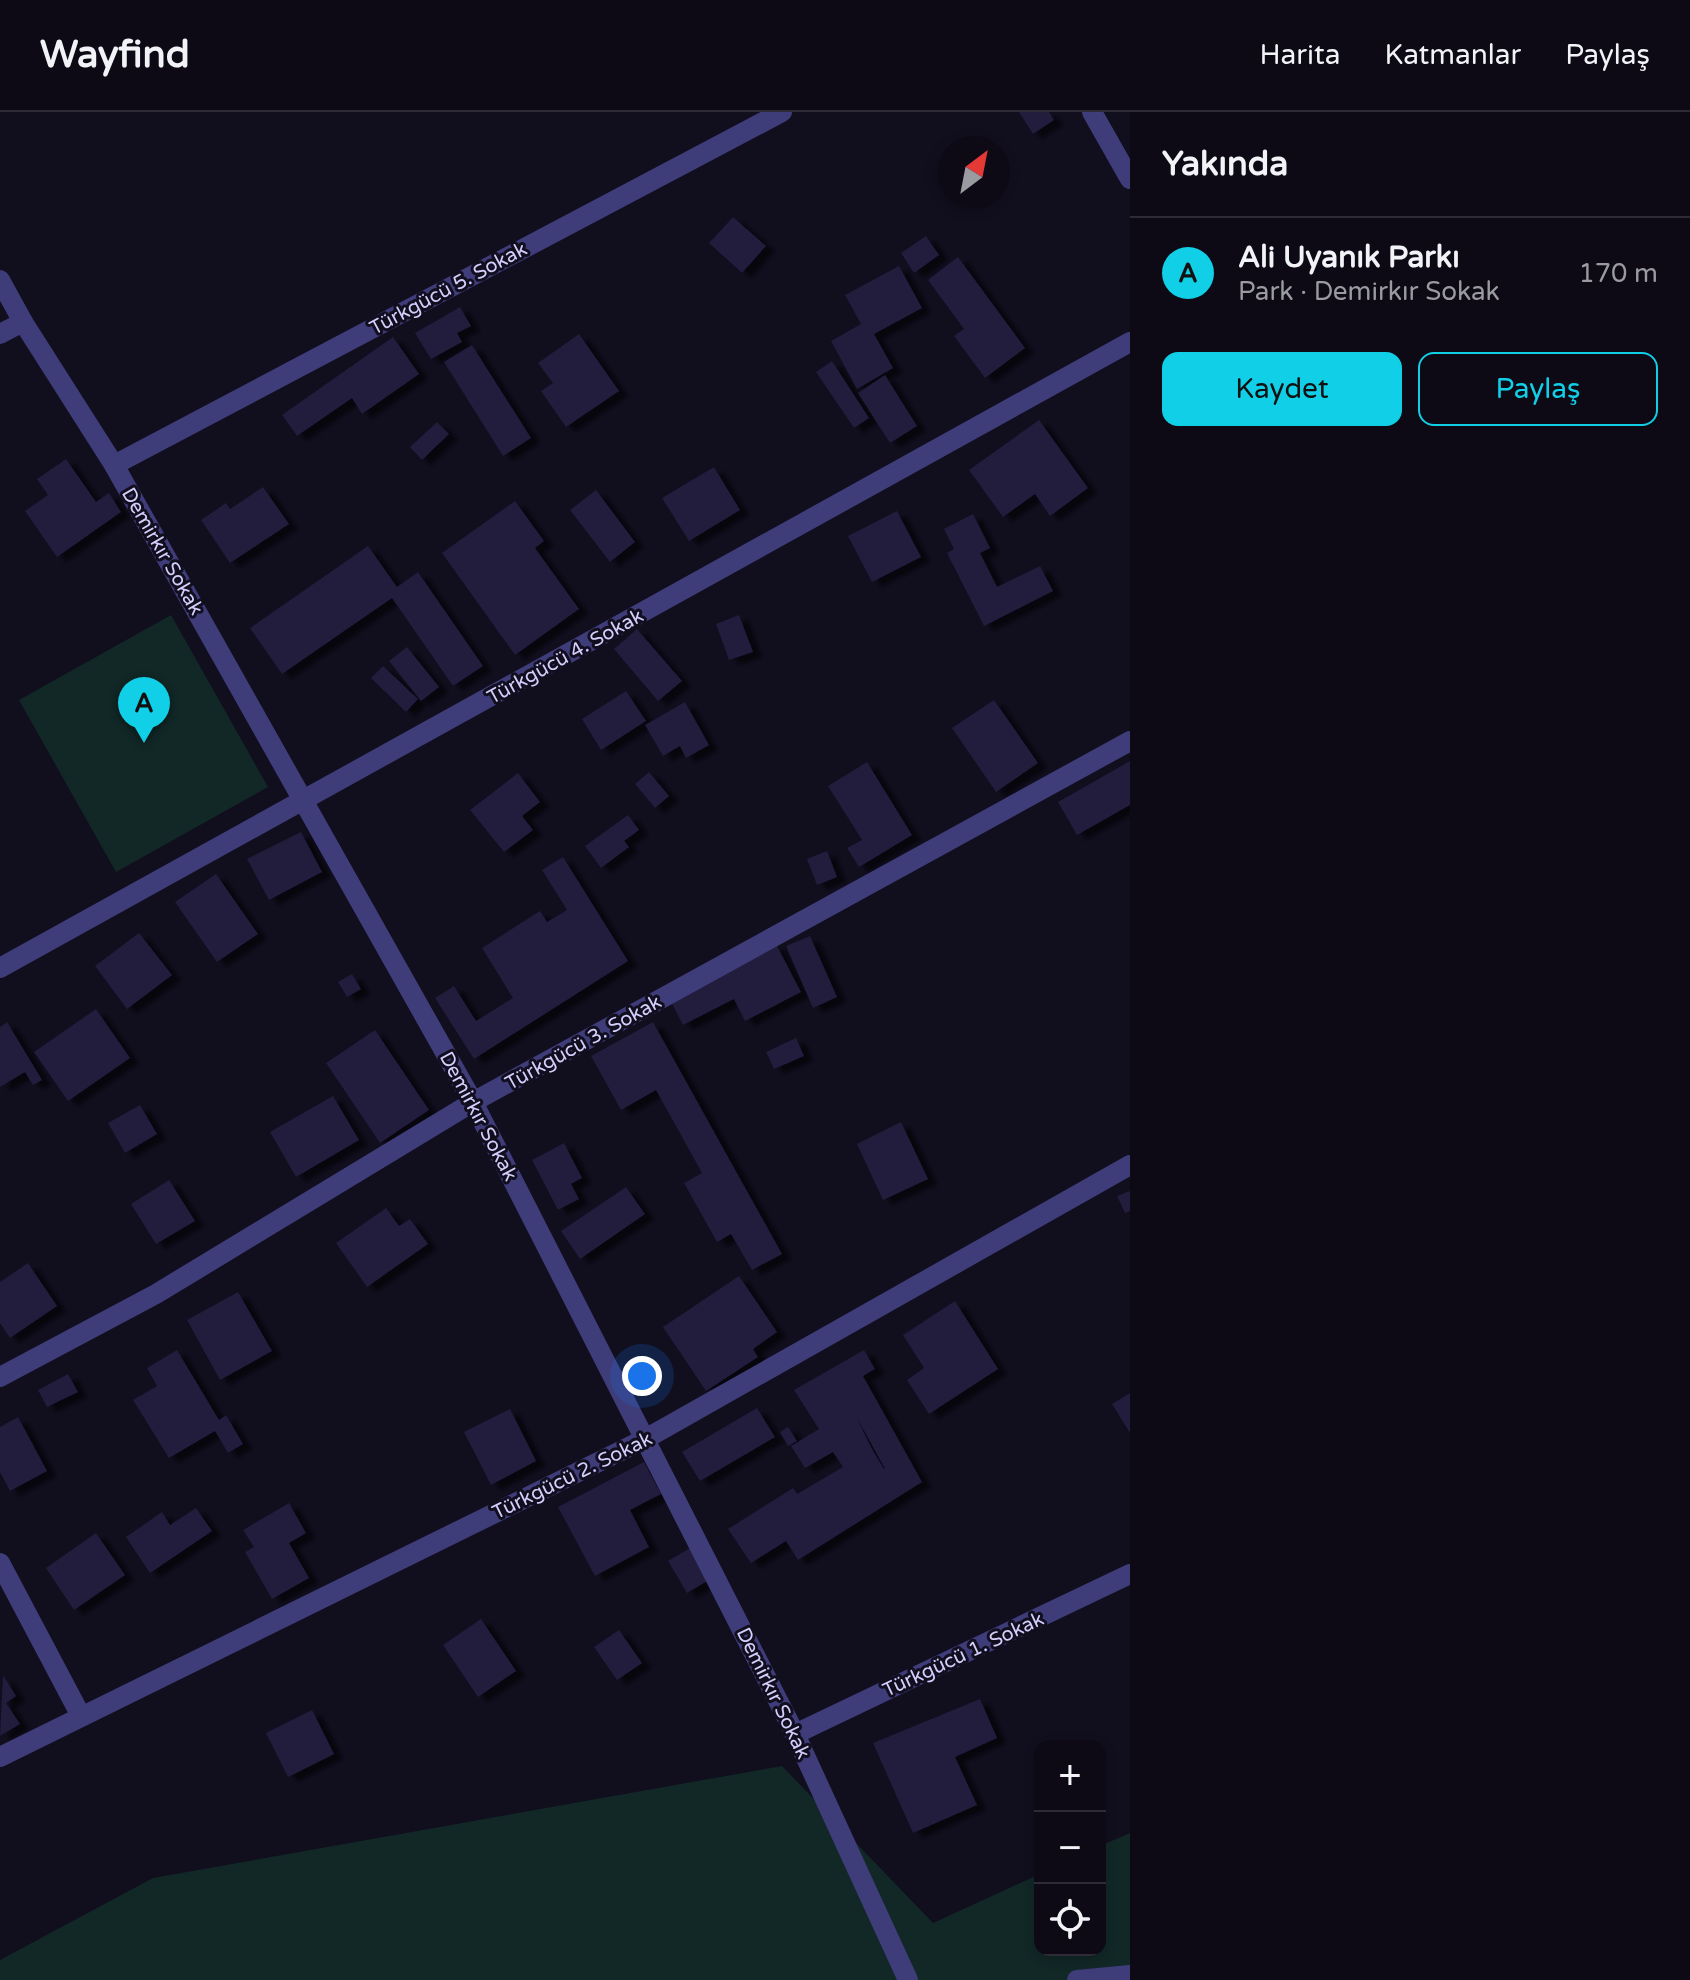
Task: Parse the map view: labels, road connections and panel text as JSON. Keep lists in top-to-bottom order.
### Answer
{
  "streets": {
    "street": [
      "Türkgücü 5. Sokak",
      "Demirkır Sokak",
      "Türkgücü 4. Sokak",
      "Türkgücü 3. Sokak",
      "Türkgücü 2. Sokak",
      "Türkgücü 1. Sokak"
    ]
  },
  "crossings": [
    ["Türkgücü 5. Sokak", "Demirkır Sokak"],
    ["Demirkır Sokak", "Türkgücü 4. Sokak"],
    ["Demirkır Sokak", "Türkgücü 3. Sokak"],
    ["Demirkır Sokak", "Türkgücü 2. Sokak"],
    ["Demirkır Sokak", "Türkgücü 1. Sokak"]
  ],
  "north": "top right",
  "page": {
    "header": "Wayfind",
    "nav": ["Harita", "Katmanlar", "Paylaş"],
    "heading": "Yakında",
    "list": [
      {
        "mark": "A",
        "name": "Ali Uyanık Parkı",
        "note": "Park · Demirkır Sokak",
        "value": "170 m"
      }
    ],
    "buttons": ["Kaydet", "Paylaş"],
    "pins": "A",
    "map_buttons": ["+", "−"]
  }
}
